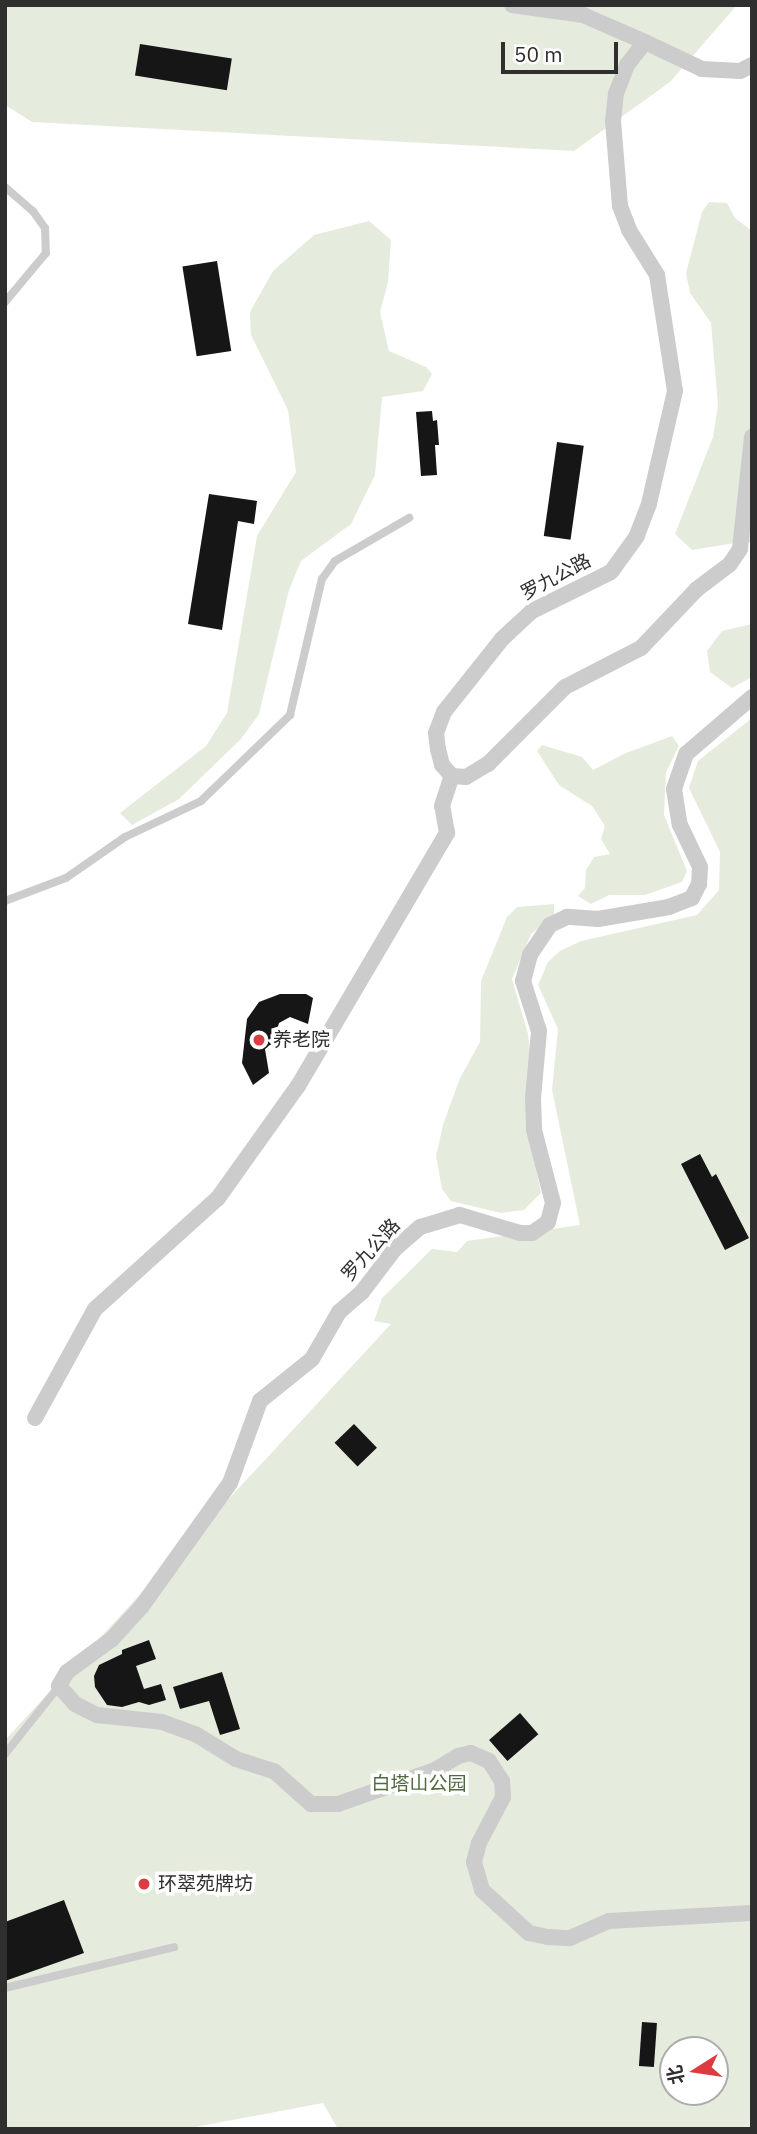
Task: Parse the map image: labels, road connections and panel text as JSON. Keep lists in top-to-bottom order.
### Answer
{
  "streets": {
    "street": ["罗九公路"]
  },
  "parks": ["白塔山公园"],
  "places": ["养老院", "环翠苑牌坊"],
  "scale_bar": "50 m",
  "north": "left"
}
